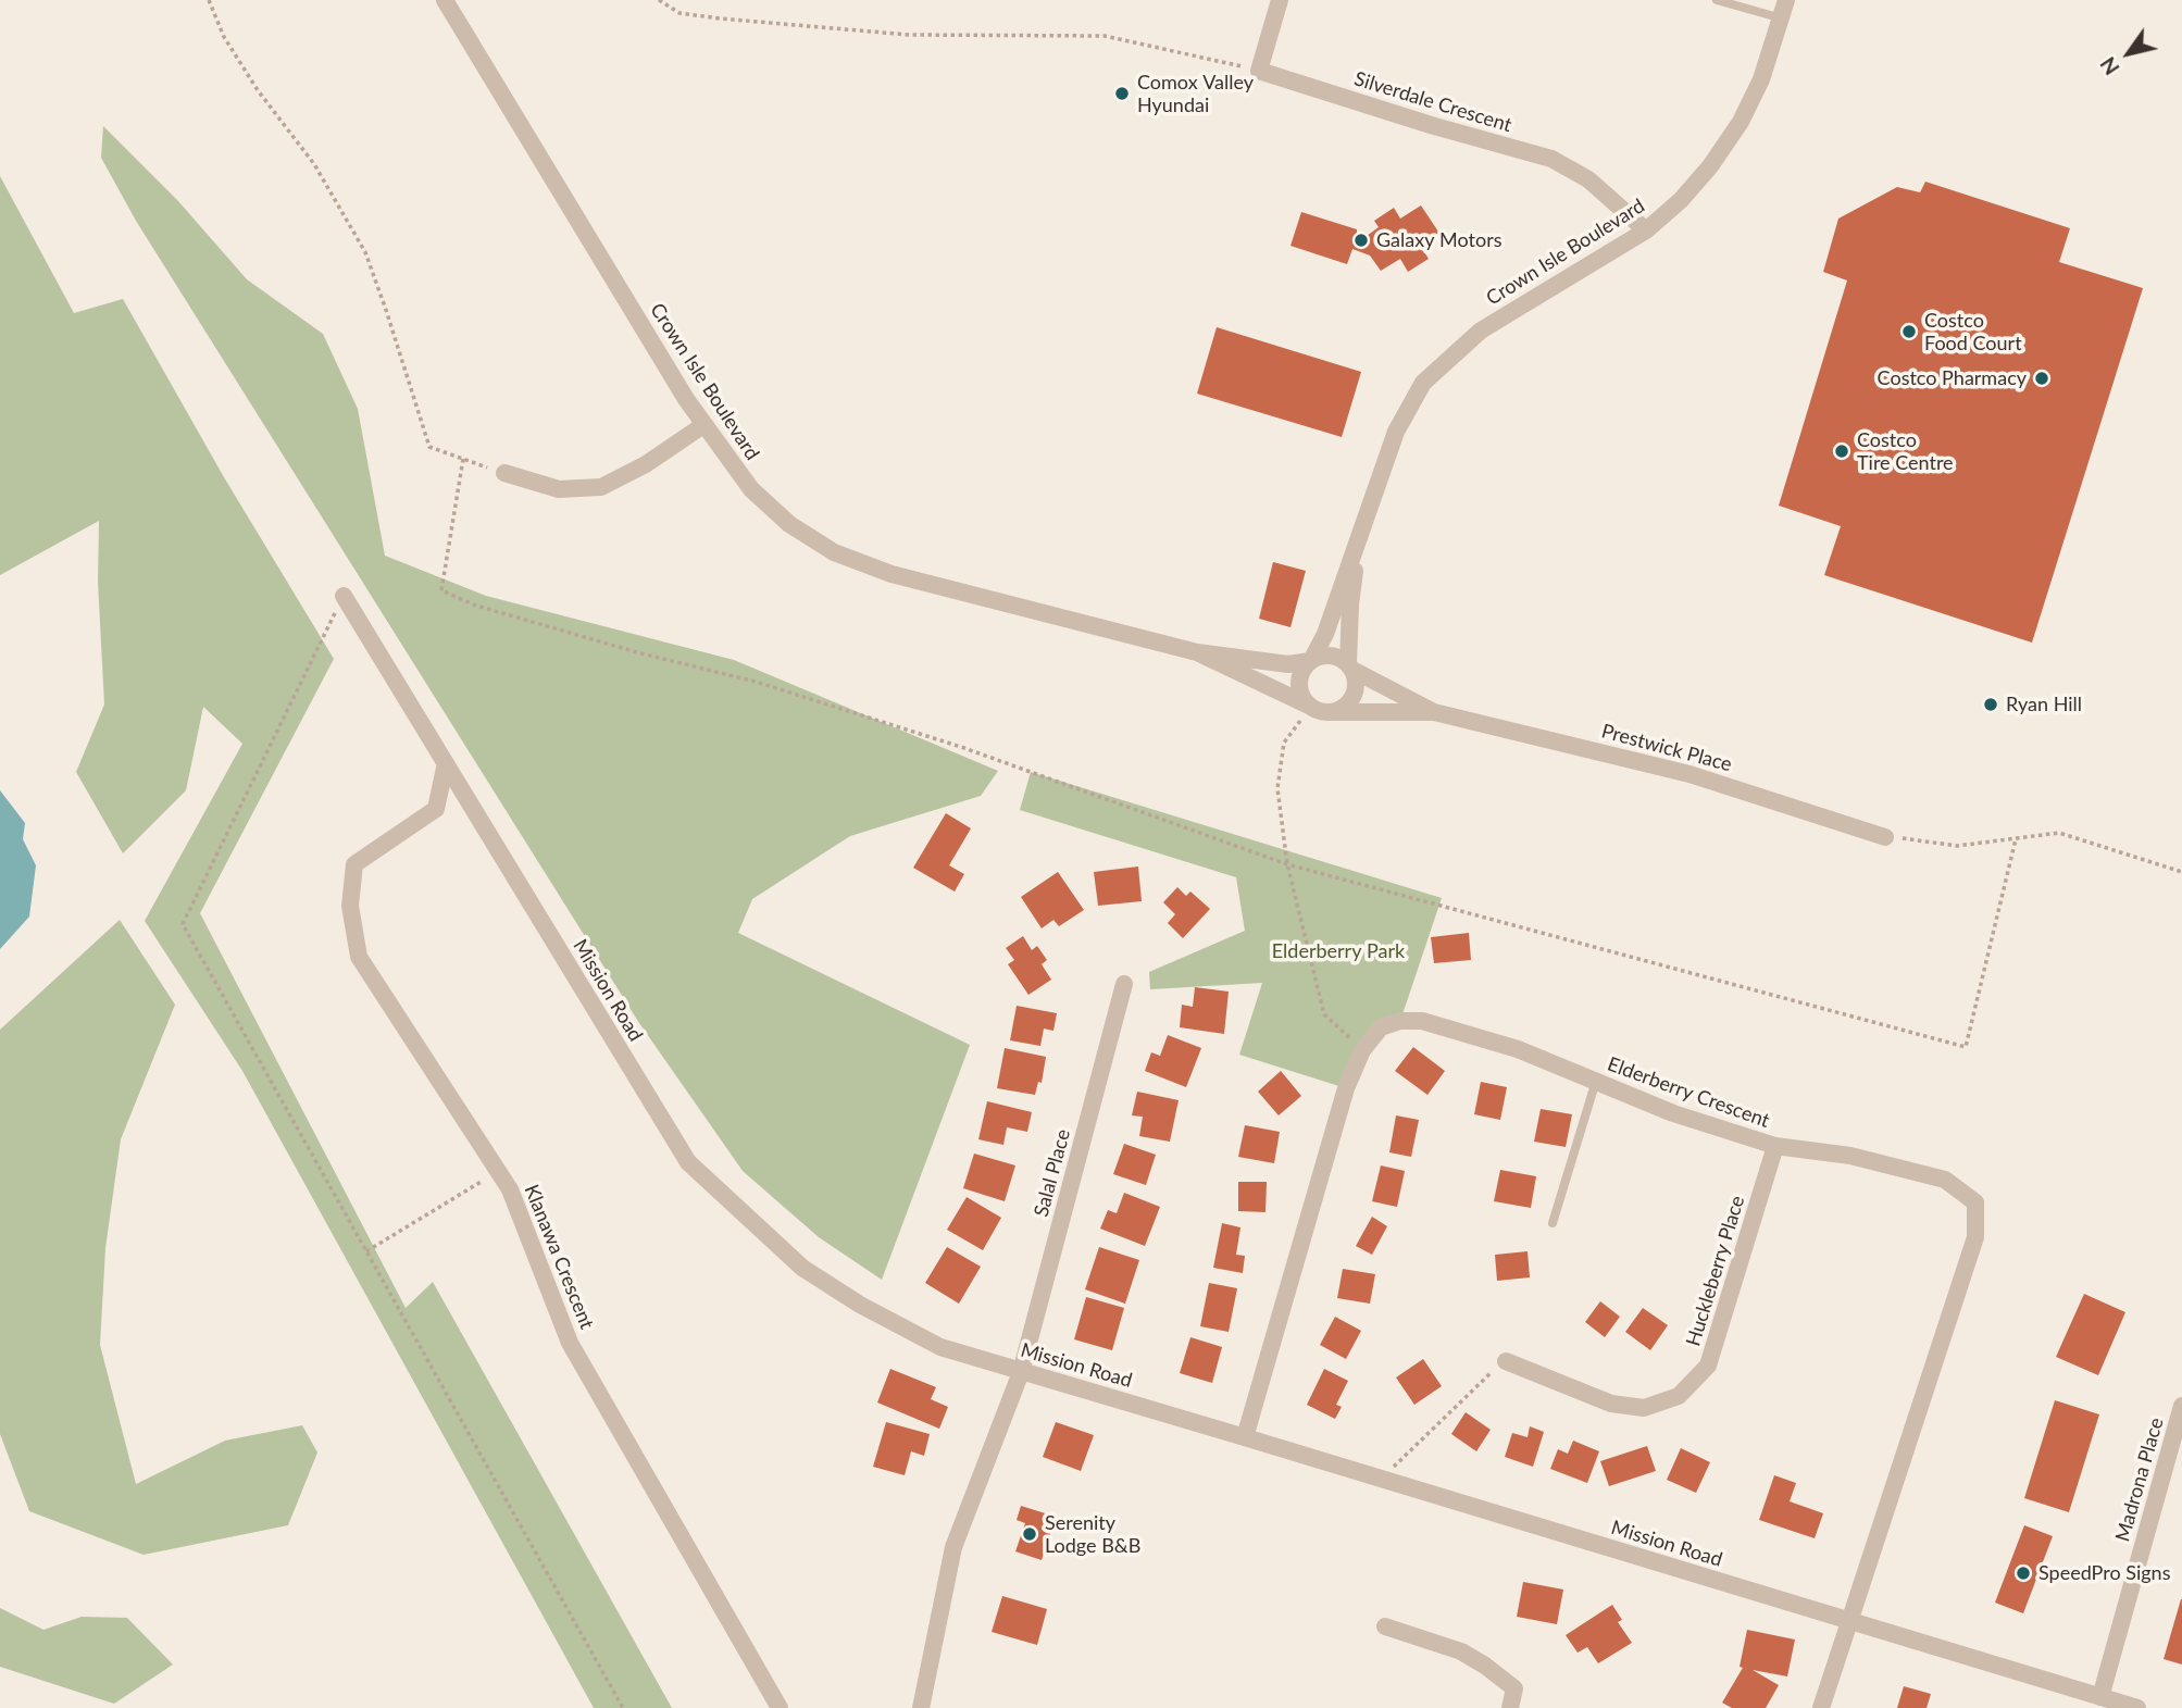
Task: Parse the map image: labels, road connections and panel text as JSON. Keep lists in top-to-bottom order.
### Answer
{
  "streets": {
    "street": [
      "Silverdale Crescent",
      "Crown Isle Boulevard",
      "Prestwick Place",
      "Mission Road",
      "Elderberry Crescent",
      "Salal Place",
      "Klanawa Crescent",
      "Huckleberry Place",
      "Madrona Place"
    ]
  },
  "crossings": [
    ["Silverdale Crescent", "Crown Isle Boulevard"],
    ["Crown Isle Boulevard", "Prestwick Place"],
    ["Mission Road", "Elderberry Crescent"],
    ["Mission Road", "Salal Place"],
    ["Mission Road", "Klanawa Crescent"],
    ["Mission Road", "Madrona Place"],
    ["Elderberry Crescent", "Huckleberry Place"]
  ],
  "parks": ["Elderberry Park"],
  "places": [
    "Comox Valley Hyundai",
    "Galaxy Motors",
    "Costco Food Court",
    "Costco Pharmacy",
    "Costco Tire Centre",
    "Ryan Hill",
    "Serenity Lodge B&B",
    "SpeedPro Signs"
  ],
  "north": "bottom left"
}
